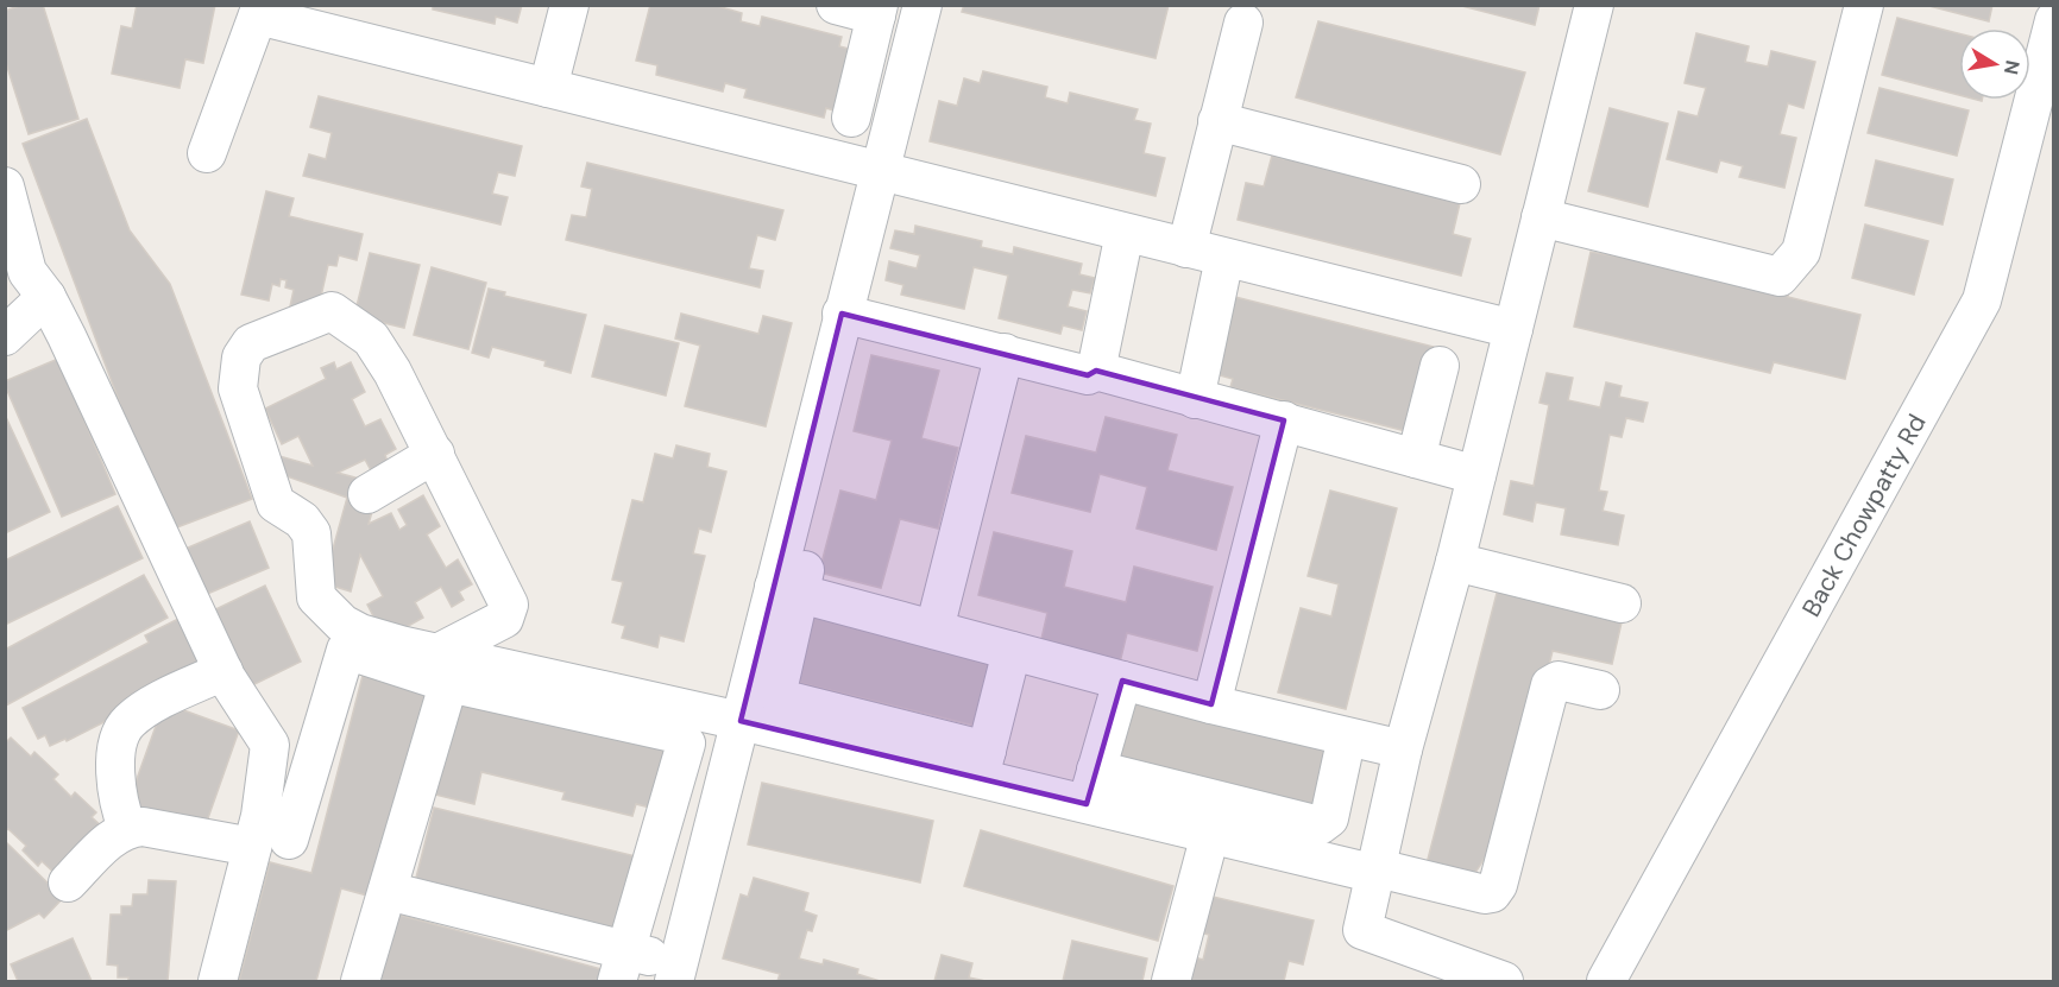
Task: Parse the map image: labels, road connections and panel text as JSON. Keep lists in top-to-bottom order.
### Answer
{
  "streets": {
    "street": ["Back Chowpatty Rd"]
  },
  "north": "right"
}
